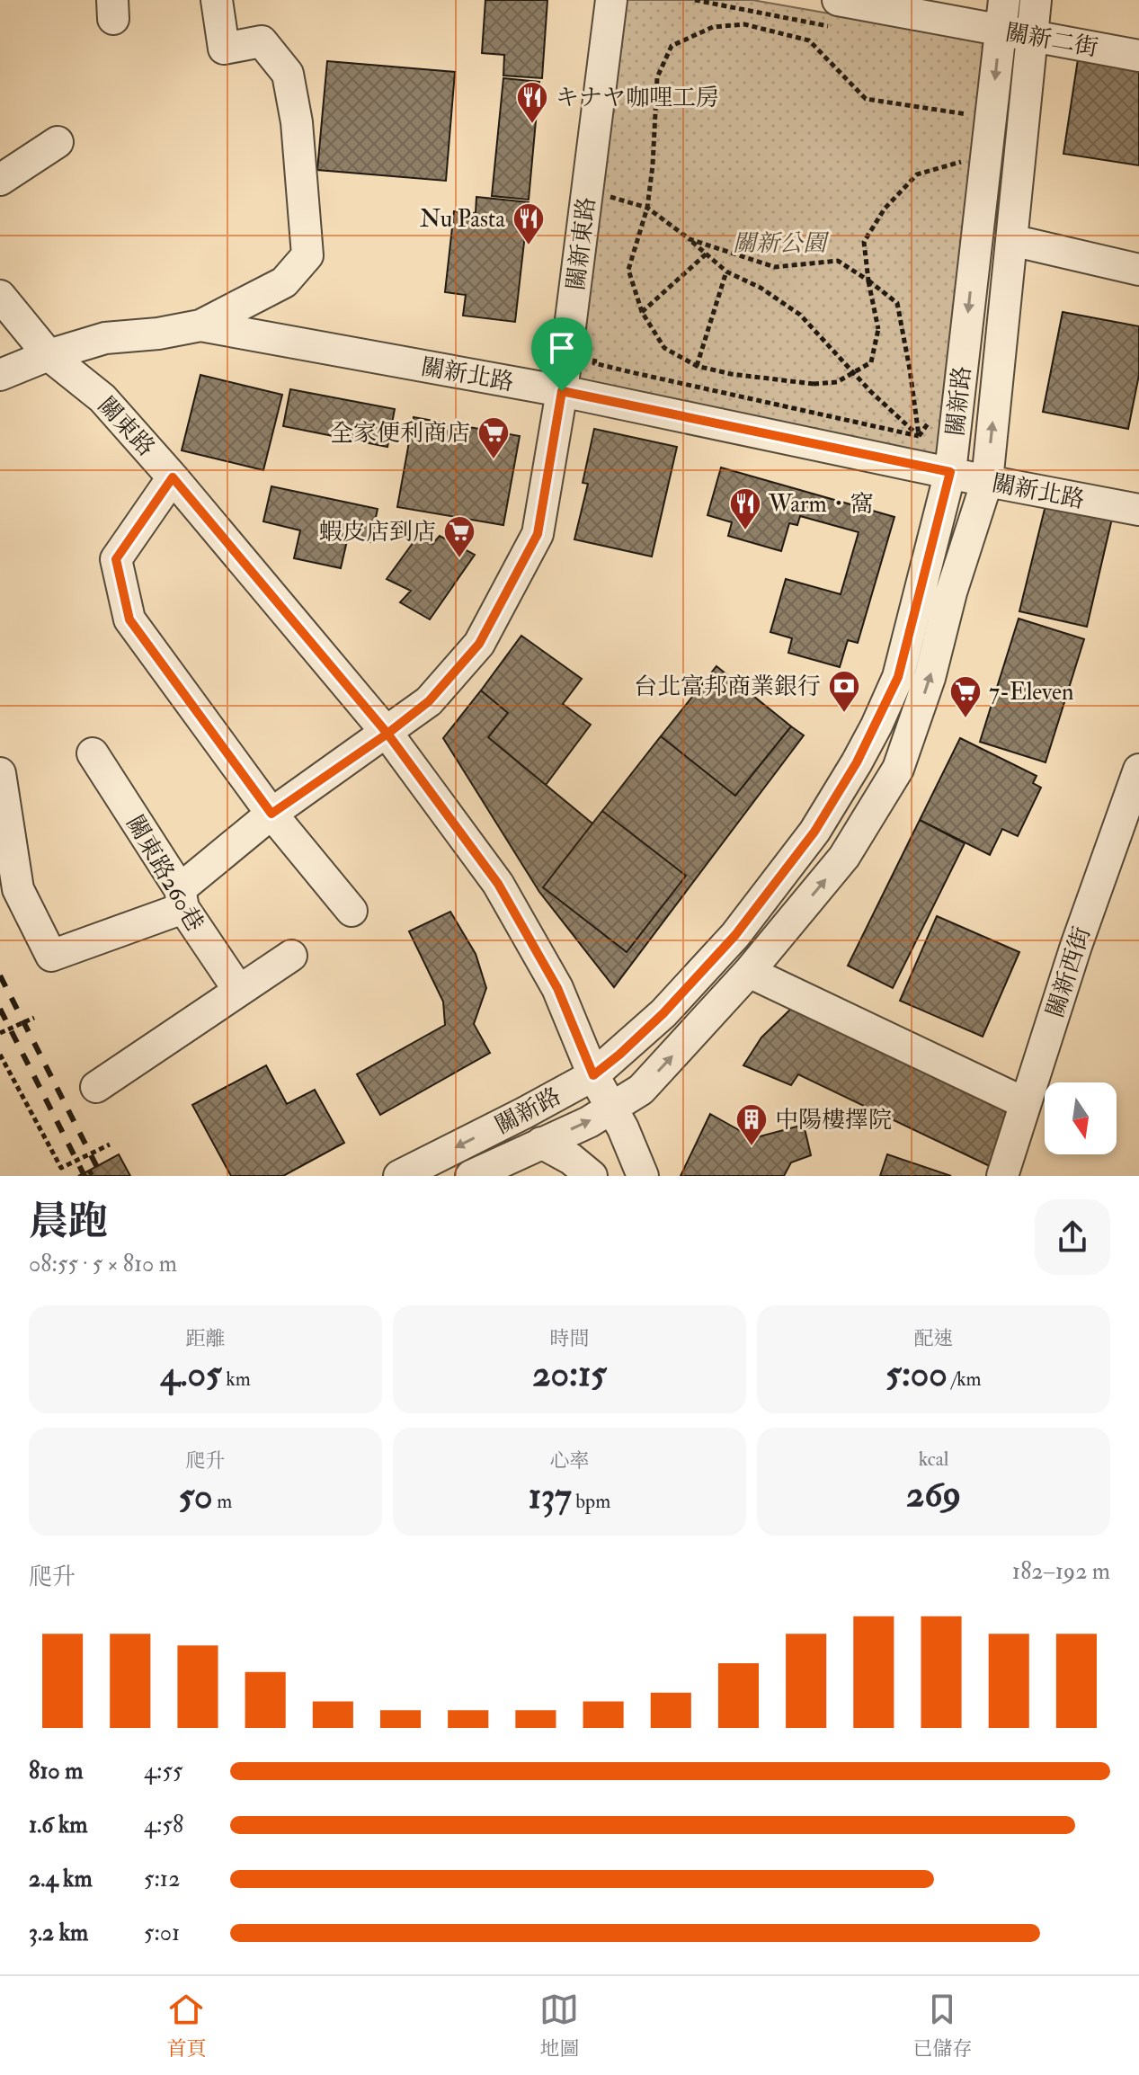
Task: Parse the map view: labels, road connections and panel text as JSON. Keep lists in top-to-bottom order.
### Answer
{
  "streets": {
    "street": [
      "關新二街",
      "關新東路",
      "關新北路",
      "關新路",
      "關東路",
      "關東路260巷",
      "關新西街"
    ]
  },
  "crossings": [
    ["關新二街", "關新路"],
    ["關新東路", "關新北路"],
    ["關新東路", "關東路"],
    ["關新東路", "關東路260巷"],
    ["關新北路", "關新路"],
    ["關新北路", "關東路"],
    ["關新路", "關東路"]
  ],
  "parks": ["關新公園"],
  "places": {
    "restaurant": ["キナヤ咖哩工房", "Nu Pasta", "Warm・窩"],
    "supermarket": ["全家便利商店", "蝦皮店到店", "7-Eleven"],
    "bank": ["台北富邦商業銀行"],
    "building": ["中陽樓擇院"]
  },
  "north": "bottom",
  "page": {
    "heading": ["晨跑", "08:55 · 5 × 810 m"],
    "stats": [
      ["距離", "4.05 km"],
      ["時間", "20:15"],
      ["配速", "5:00 /km"],
      ["爬升", "50 m"],
      ["心率", "137 bpm"],
      ["kcal", "269"]
    ],
    "chart": ["爬升", "182–192 m"],
    "list": [
      {
        "name": "810 m",
        "note": "4:55"
      },
      {
        "name": "1.6 km",
        "note": "4:58"
      },
      {
        "name": "2.4 km",
        "note": "5:12"
      },
      {
        "name": "3.2 km",
        "note": "5:01"
      }
    ],
    "tabs": ["首頁", "地圖", "已儲存"]
  }
}
